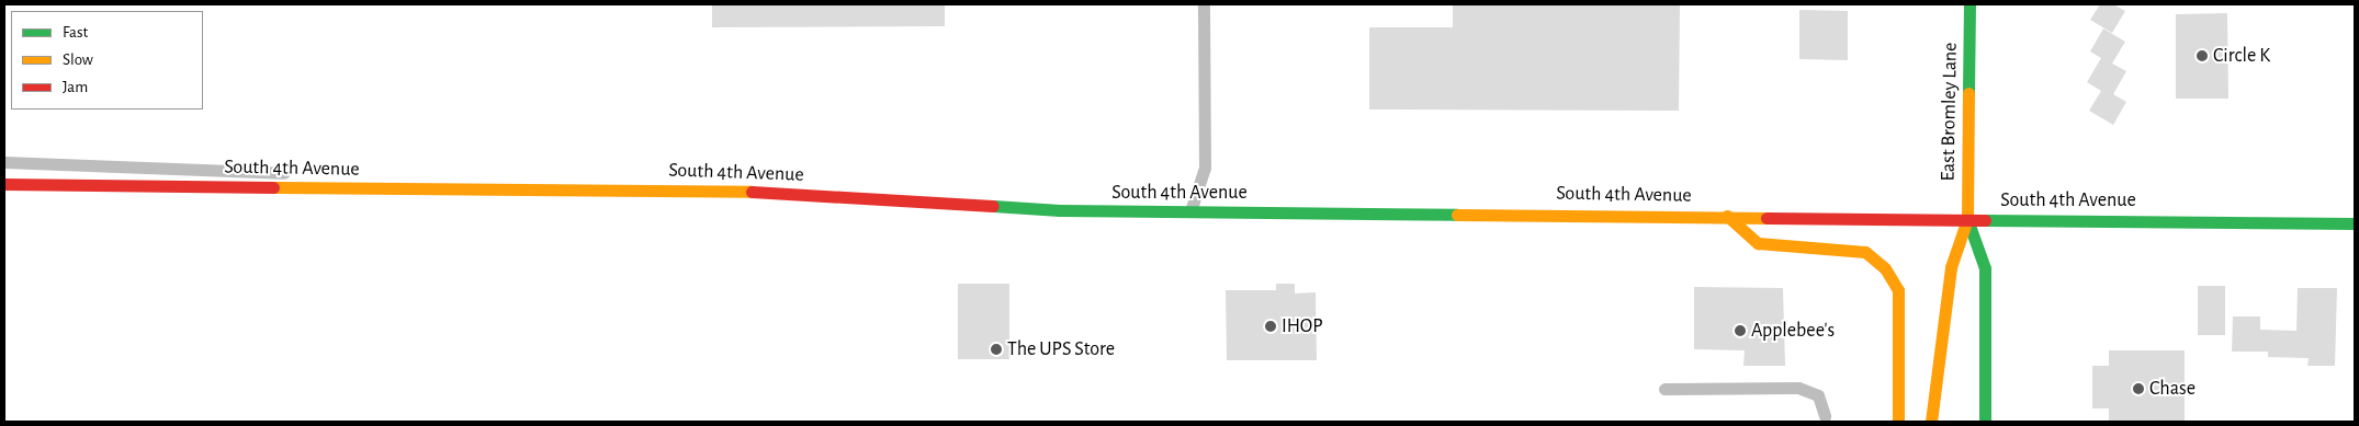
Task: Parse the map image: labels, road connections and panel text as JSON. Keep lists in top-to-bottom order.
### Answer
{
  "streets": {
    "main road": ["East Bromley Lane", "South 4th Avenue"]
  },
  "crossings": [
    ["East Bromley Lane", "South 4th Avenue"]
  ],
  "places": [
    "Circle K",
    "IHOP",
    "Applebee's",
    "The UPS Store",
    "Chase"
  ],
  "legend": ["Fast", "Slow", "Jam"]
}
